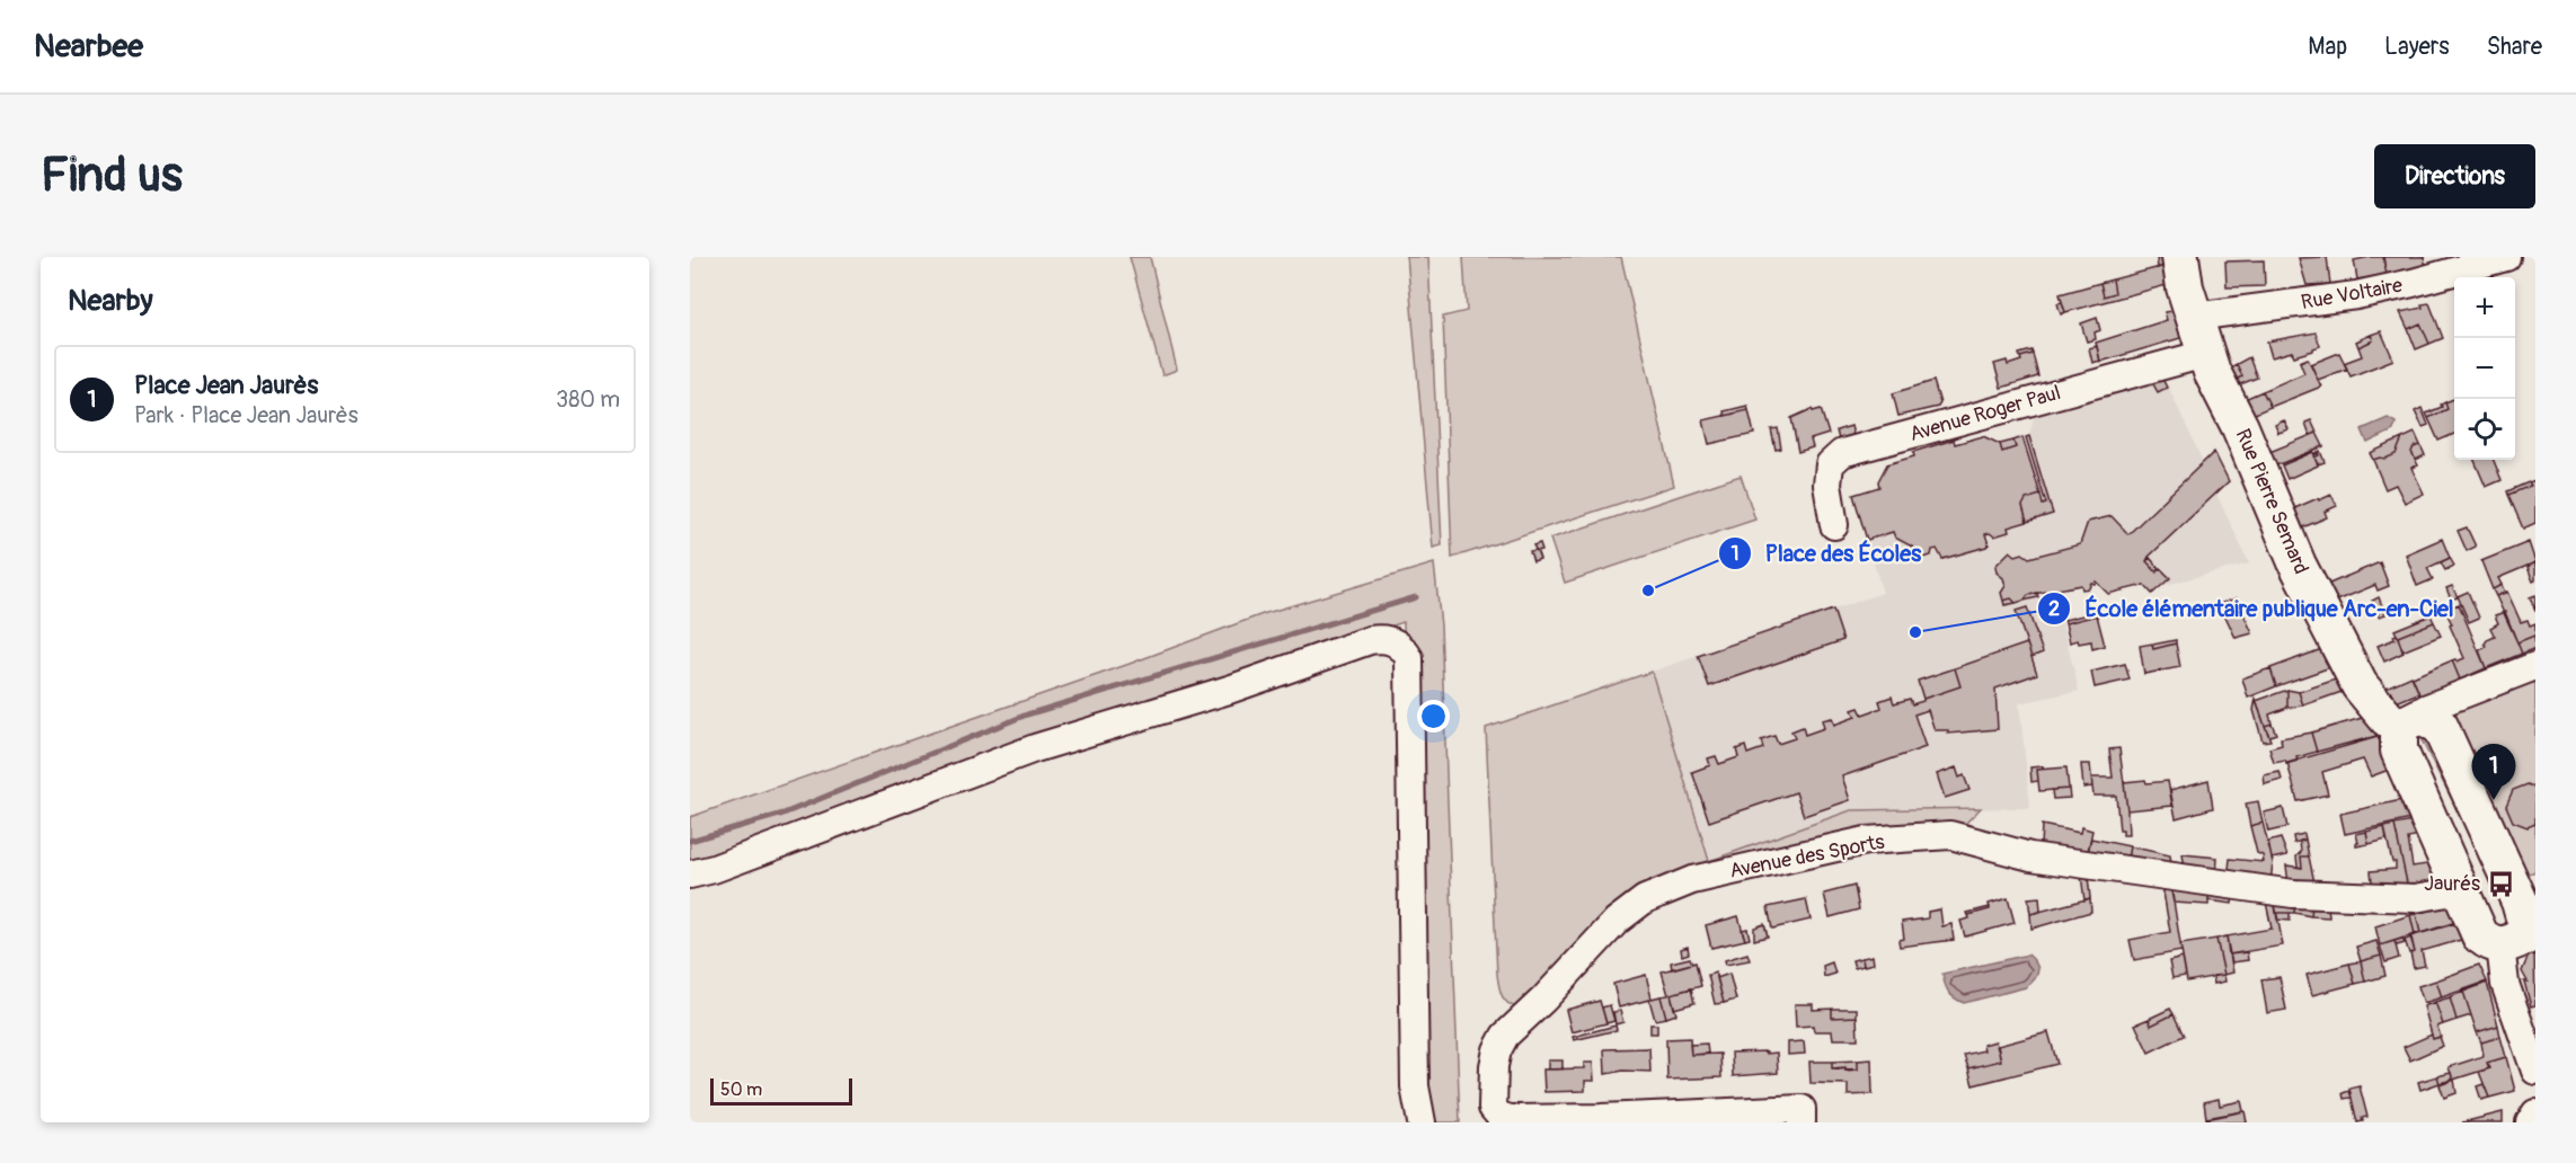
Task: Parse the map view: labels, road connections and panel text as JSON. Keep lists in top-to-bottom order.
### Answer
{
  "streets": {
    "main road": ["Rue Pierre Semard"],
    "street": ["Rue Voltaire", "Avenue Roger Paul", "Avenue des Sports"]
  },
  "crossings": [
    ["Rue Voltaire", "Rue Pierre Semard"],
    ["Avenue Roger Paul", "Rue Pierre Semard"]
  ],
  "places": {
    "other": ["Place des Écoles", "École élémentaire publique Arc-en-Ciel"],
    "bus stop": ["Jaurés"]
  },
  "scale_bar": "50 m",
  "page": {
    "header": "Nearbee",
    "nav": ["Map", "Layers", "Share"],
    "buttons": "Directions",
    "title": "Find us",
    "heading": "Nearby",
    "map_buttons": ["+", "−"],
    "list": [
      {
        "mark": "1",
        "name": "Place Jean Jaurès",
        "note": "Park · Place Jean Jaurès",
        "value": "380 m"
      }
    ],
    "pins": "1",
    "scale": "50 m"
  }
}
